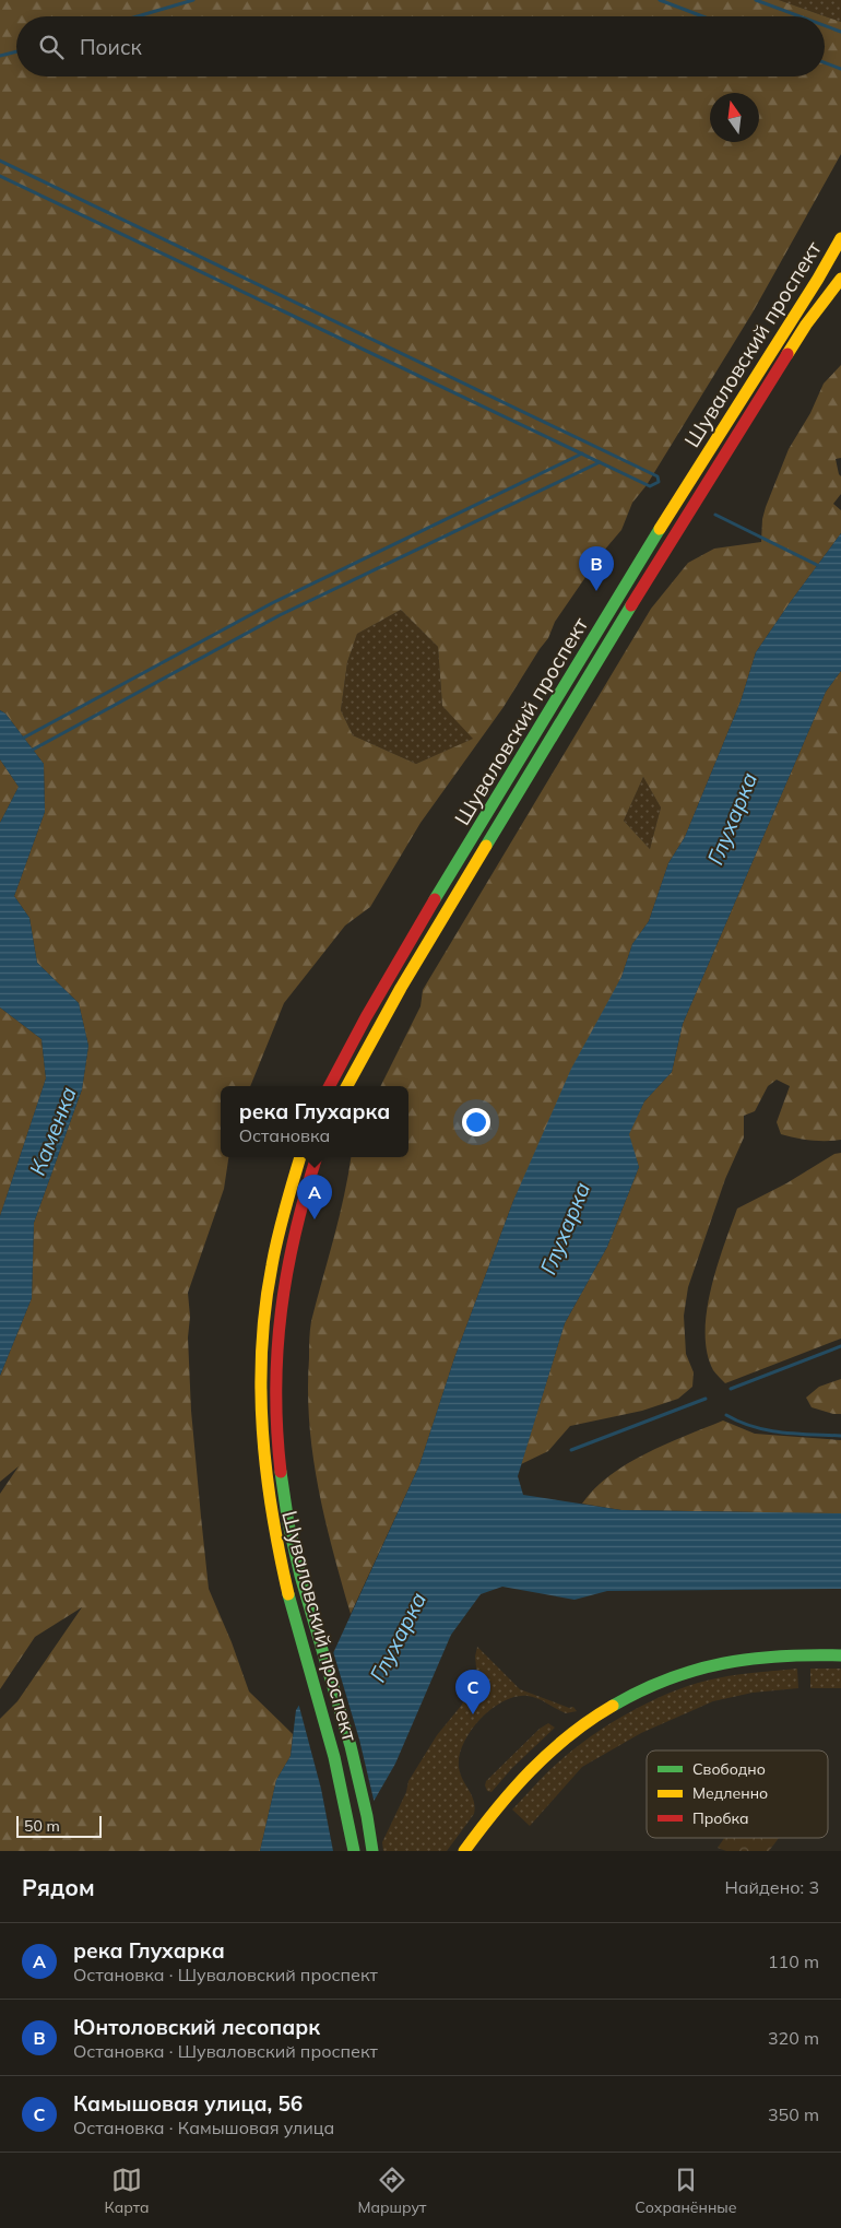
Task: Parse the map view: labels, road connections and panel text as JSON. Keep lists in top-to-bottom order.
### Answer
{
  "streets": {
    "main road": ["Шуваловский проспект"]
  },
  "water": ["Глухарка", "Каменка"],
  "legend": ["Свободно", "Медленно", "Пробка"],
  "scale_bar": "50 m",
  "north": "top",
  "page": {
    "search": "Поиск",
    "pins": ["B", "A", "C"],
    "popup": ["река Глухарка", "Остановка"],
    "scale": "50 m",
    "heading": ["Рядом", "Найдено: 3"],
    "list": [
      {
        "mark": "A",
        "name": "река Глухарка",
        "note": "Остановка · Шуваловский проспект",
        "value": "110 m"
      },
      {
        "mark": "B",
        "name": "Юнтоловский лесопарк",
        "note": "Остановка · Шуваловский проспект",
        "value": "320 m"
      },
      {
        "mark": "C",
        "name": "Камышовая улица, 56",
        "note": "Остановка · Камышовая улица",
        "value": "350 m"
      }
    ],
    "nav": ["Карта", "Маршрут", "Сохранённые"]
  }
}
